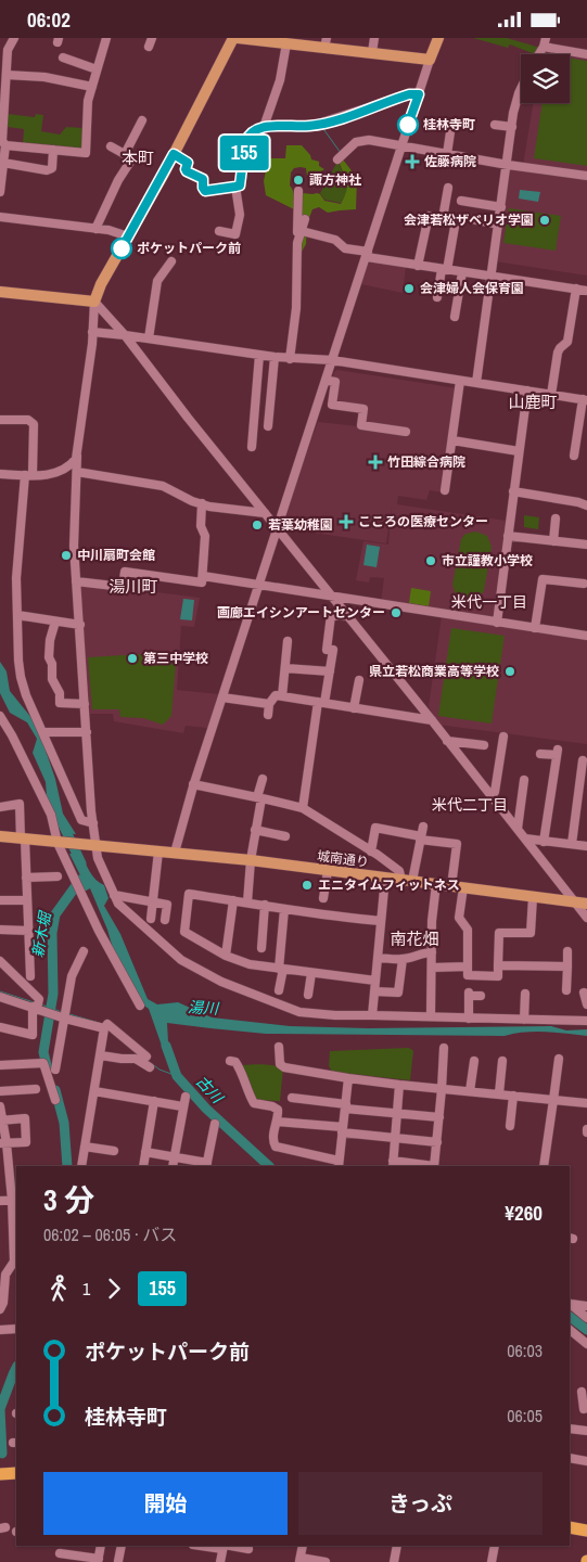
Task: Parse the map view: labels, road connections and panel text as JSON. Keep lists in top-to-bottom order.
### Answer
{
  "streets": {
    "main road": ["城南通り"]
  },
  "districts": [
    "本町",
    "山鹿町",
    "湯川町",
    "米代一丁目",
    "米代二丁目",
    "南花畑"
  ],
  "water": ["新木堀", "湯川", "古川"],
  "places": {
    "other": [
      "桂林寺町",
      "諏方神社",
      "会津若松ザベリオ学園",
      "ポケットパーク前",
      "会津婦人会保育園",
      "若葉幼稚園",
      "中川扇町会館",
      "市立謹教小学校",
      "画廊エイシンアートセンター",
      "第三中学校",
      "県立若松商業高等学校",
      "エニタイムフィットネス"
    ],
    "health": ["佐藤病院", "竹田綜合病院", "こころの医療センター"]
  },
  "lines": ["bus line 155"],
  "page": {
    "status": "06:02",
    "on_map": "155",
    "heading": ["3 分", "06:02 – 06:05 · バス", "¥260"],
    "legs": ["1", "155"],
    "list": [
      {
        "name": "ポケットパーク前",
        "value": "06:03"
      },
      {
        "name": "桂林寺町",
        "value": "06:05"
      }
    ],
    "buttons": ["開始", "きっぷ"]
  }
}
